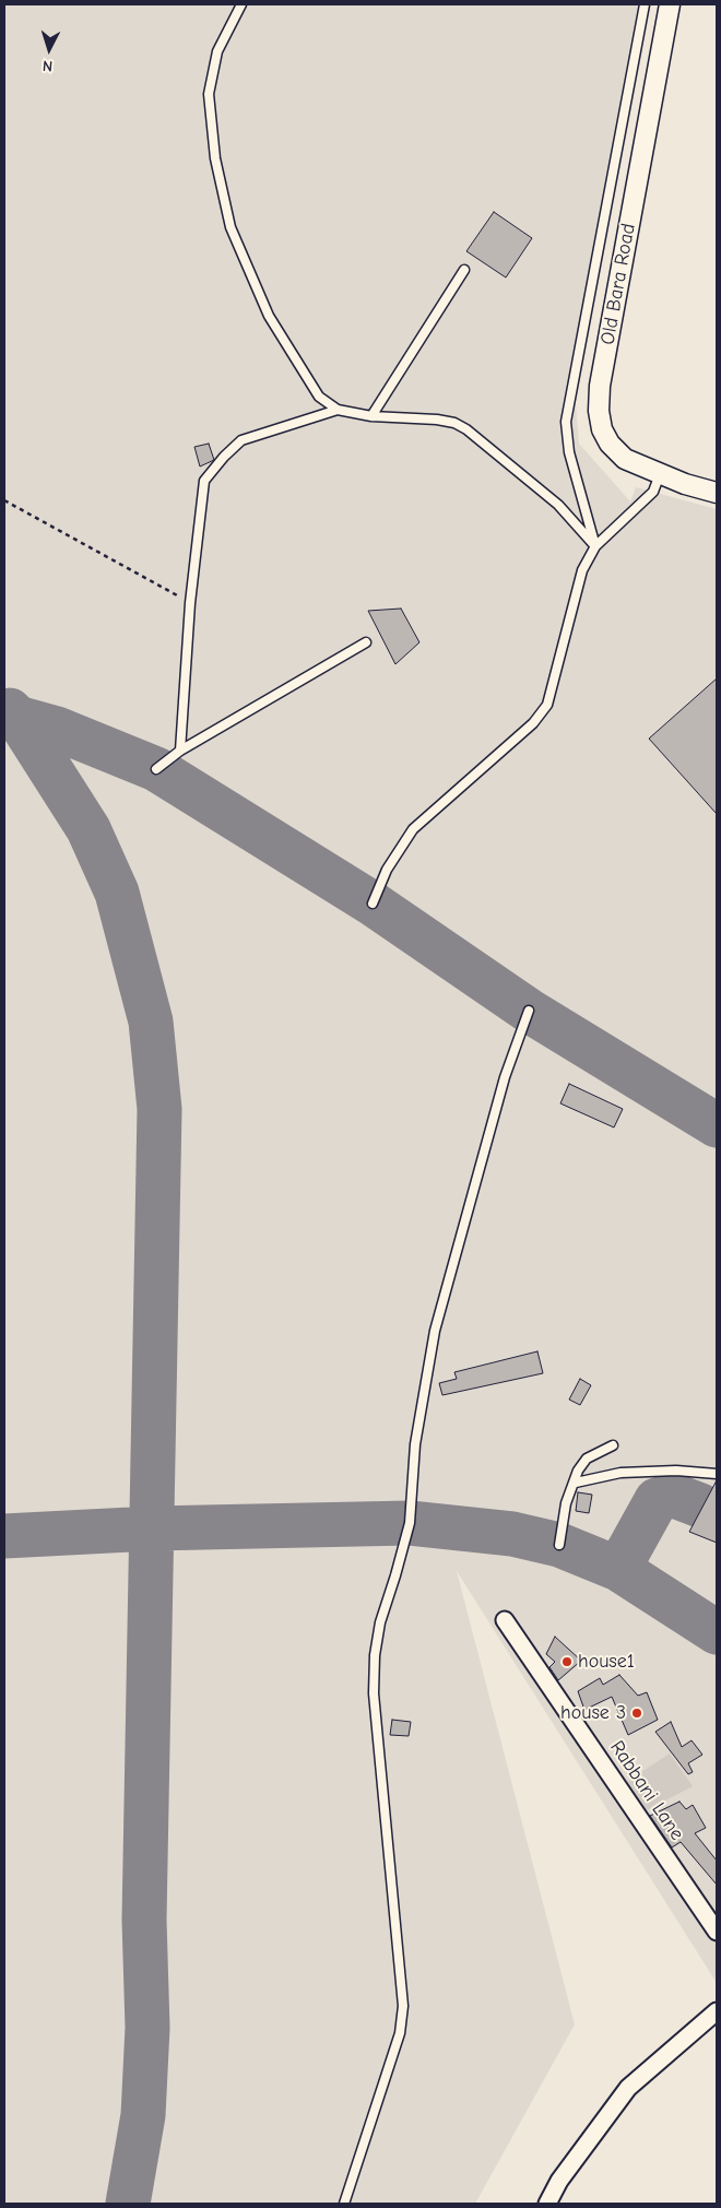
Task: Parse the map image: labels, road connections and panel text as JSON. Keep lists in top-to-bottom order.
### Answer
{
  "streets": {
    "street": ["Old Bara Road", "Rabbani Lane"]
  },
  "places": ["house1", "house 3"],
  "north": "bottom"
}
